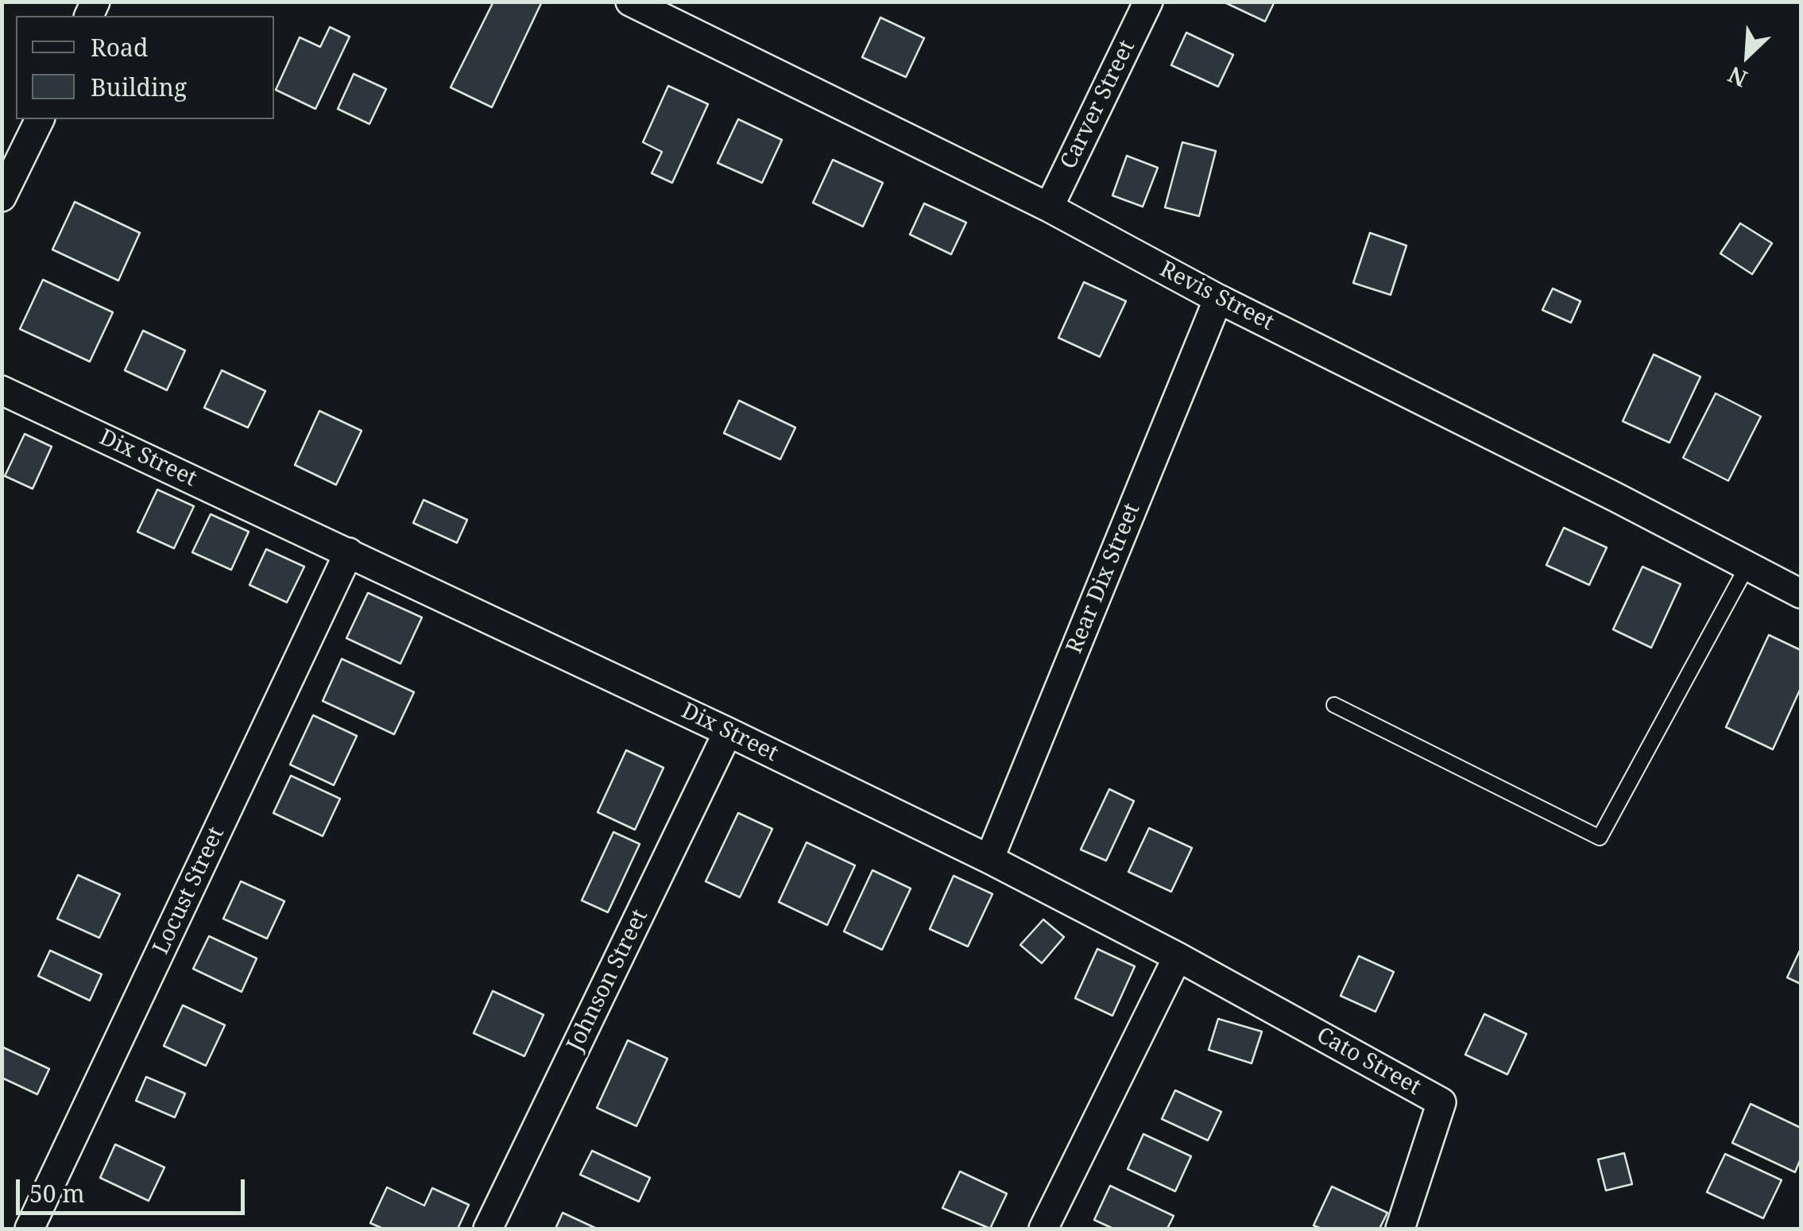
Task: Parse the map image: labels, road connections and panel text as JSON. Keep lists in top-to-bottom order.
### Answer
{
  "streets": {
    "street": [
      "Carver Street",
      "Revis Street",
      "Dix Street",
      "Rear Dix Street",
      "Locust Street",
      "Johnson Street",
      "Cato Street"
    ]
  },
  "crossings": [
    ["Carver Street", "Revis Street"],
    ["Revis Street", "Rear Dix Street"],
    ["Dix Street", "Rear Dix Street"],
    ["Dix Street", "Locust Street"],
    ["Dix Street", "Johnson Street"],
    ["Dix Street", "Cato Street"]
  ],
  "legend": ["Road", "Building"],
  "scale_bar": "50 m",
  "north": "bottom left"
}
